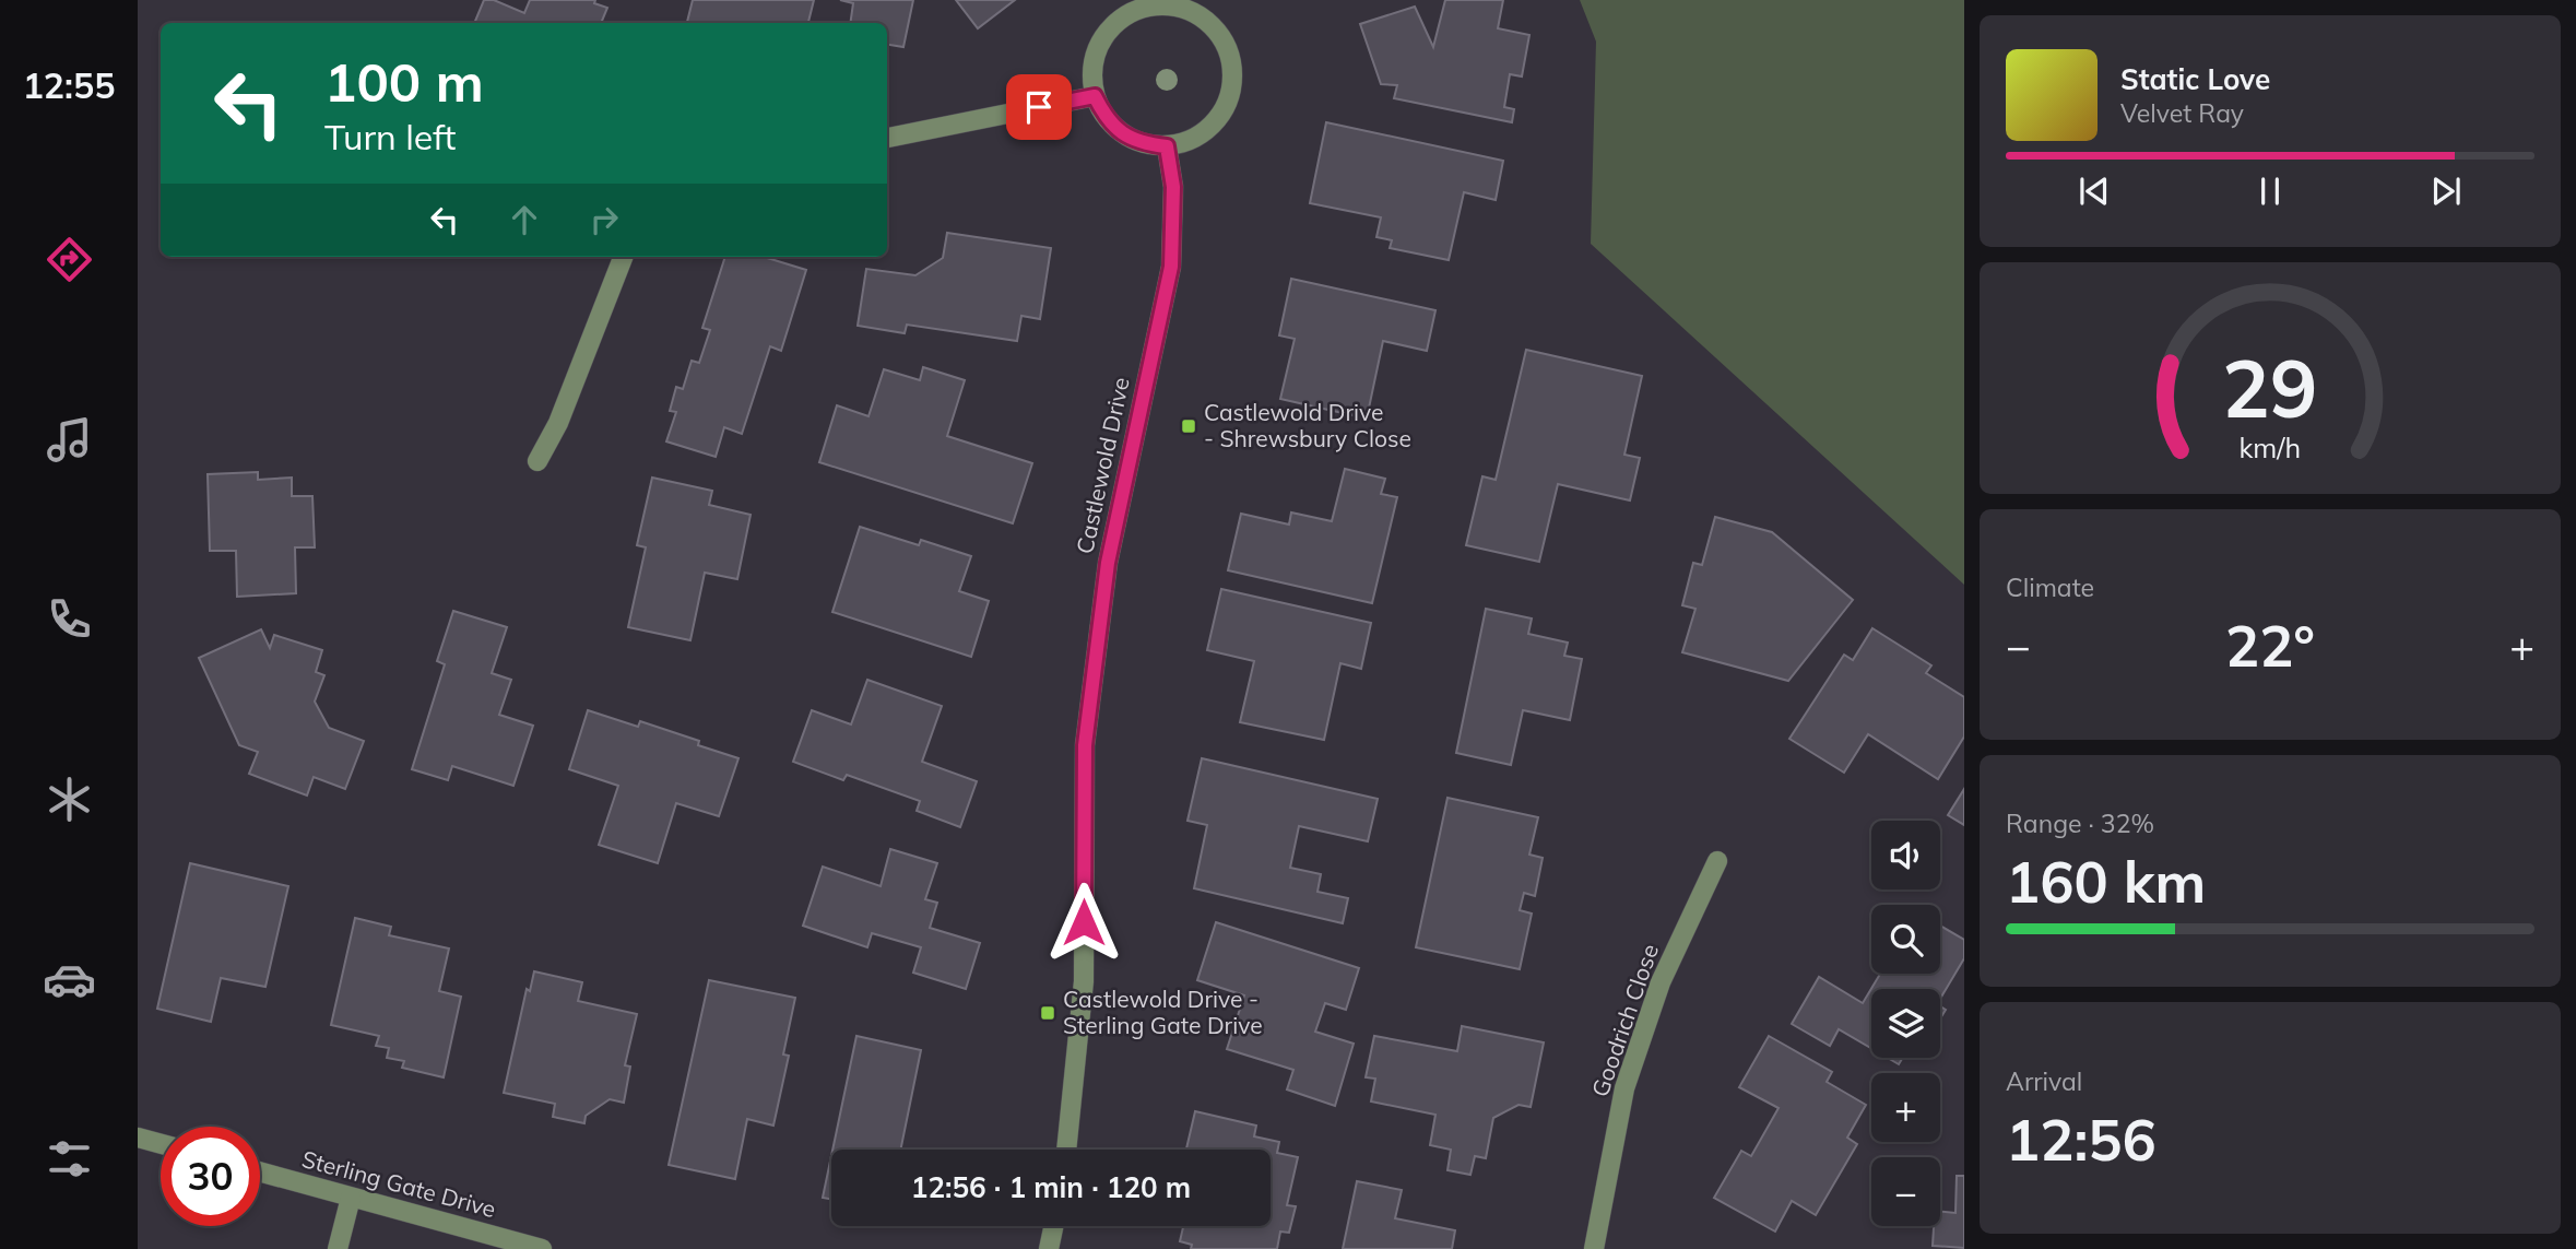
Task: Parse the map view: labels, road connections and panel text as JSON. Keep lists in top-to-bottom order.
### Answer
{
  "streets": {
    "street": ["Castlewold Drive", "Goodrich Close", "Sterling Gate Drive"]
  },
  "places": {
    "transit": ["Castlewold Drive - Shrewsbury Close", "Castlewold Drive - Sterling Gate Drive"]
  },
  "page": {
    "tabs": "12:55",
    "turn": ["100 m", "Turn left"],
    "song": ["Static Love", "Velvet Ray"],
    "tile": [
      "Climate",
      ["Range · 32%", "160 km"],
      ["Arrival", "12:56"]
    ],
    "heat": ["−", "22°", "+"],
    "map_buttons": ["+", "−"],
    "limit": "30",
    "trip": "12:56 · 1 min · 120 m",
    "gauge": ["29", "km/h"]
  }
}
